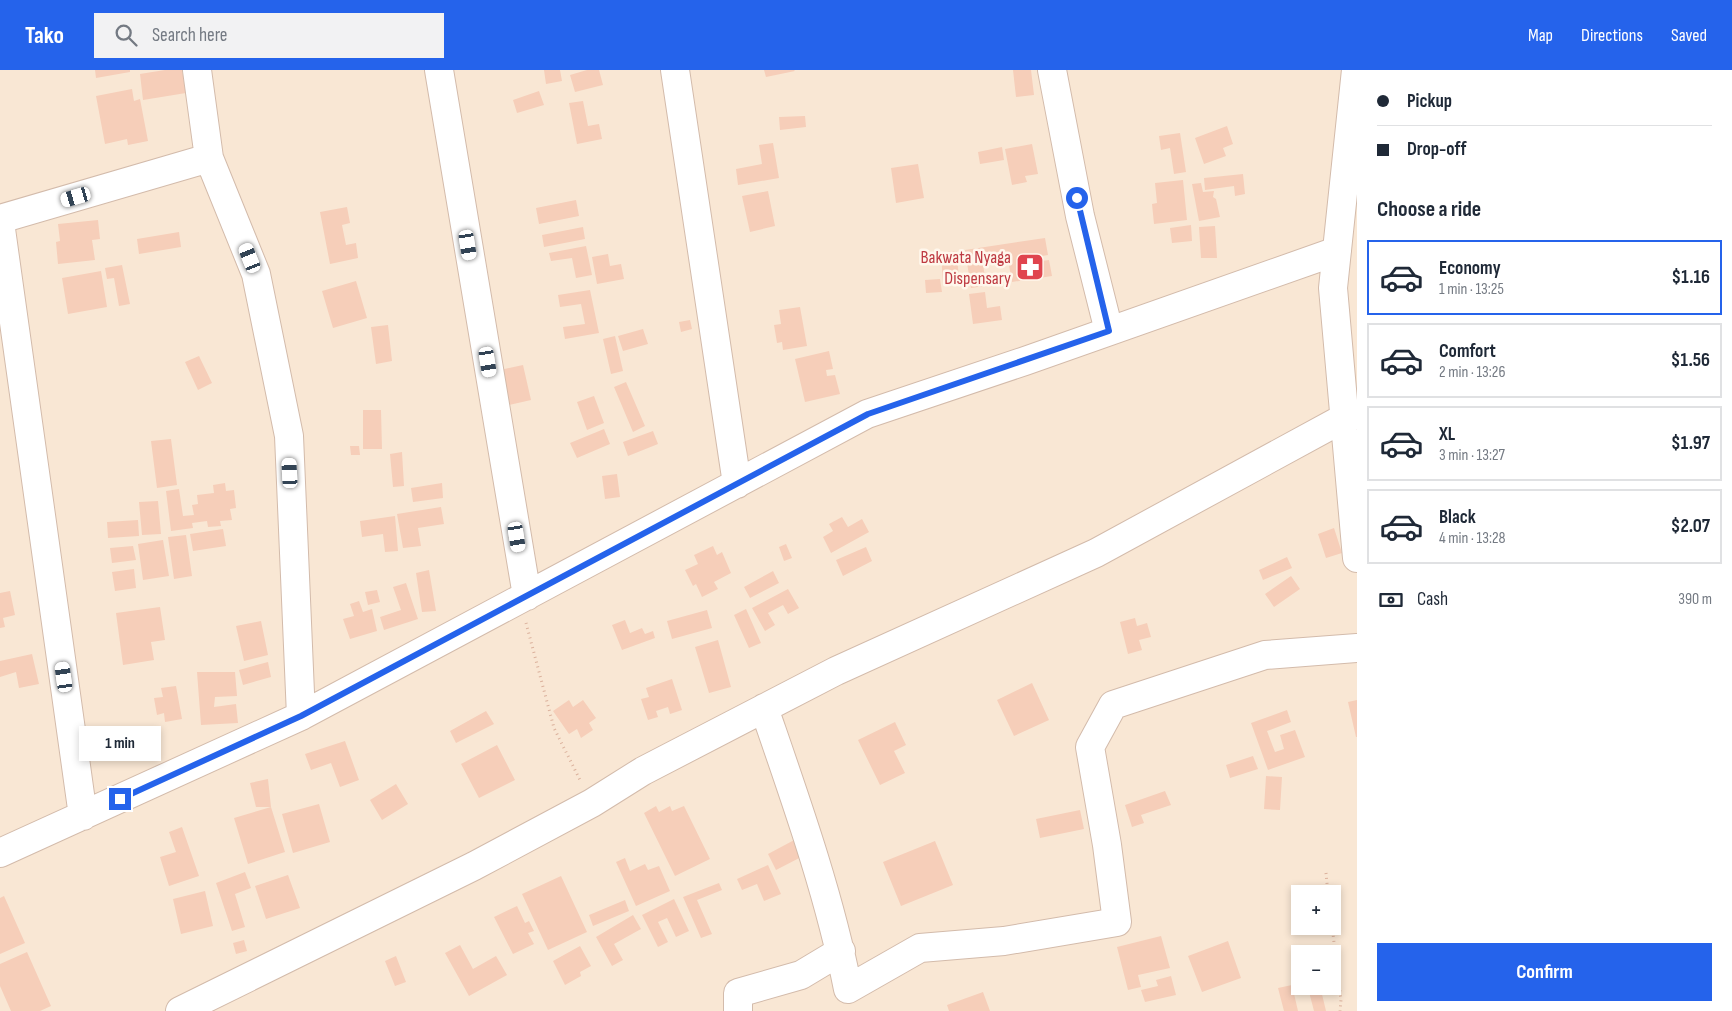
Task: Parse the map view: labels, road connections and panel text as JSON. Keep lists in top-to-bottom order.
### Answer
{
  "places": {
    "pharmacy": ["Bakwata Nyaga Dispensary"]
  },
  "page": {
    "header": "Tako",
    "search": "Search here",
    "nav": ["Map", "Directions", "Saved"],
    "banner": ["Pickup", "Drop-off"],
    "heading": "Choose a ride",
    "list": [
      {
        "name": "Economy",
        "note": "1 min · 13:25",
        "value": "$1.16"
      },
      {
        "name": "Comfort",
        "note": "2 min · 13:26",
        "value": "$1.56"
      },
      {
        "name": "XL",
        "note": "3 min · 13:27",
        "value": "$1.97"
      },
      {
        "name": "Black",
        "note": "4 min · 13:28",
        "value": "$2.07"
      }
    ],
    "pay": ["Cash", "390 m"],
    "bubble": "1 min",
    "map_buttons": ["+", "−"],
    "buttons": "Confirm"
  }
}
